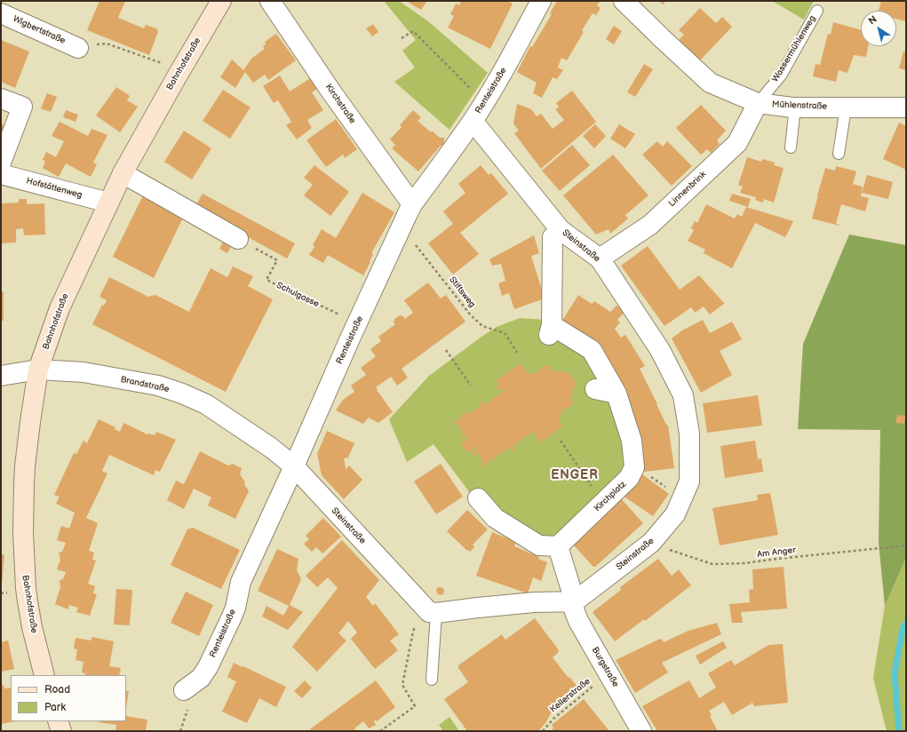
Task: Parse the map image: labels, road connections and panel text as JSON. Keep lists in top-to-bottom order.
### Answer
{
  "streets": {
    "street": [
      "Wigbertstraße",
      "Bahnhofstraße",
      "Renteistraße",
      "Kirchstraße",
      "Mühlenstraße",
      "Hofstättenweg",
      "Linnenbrink",
      "Steinstraße",
      "Brandstraße",
      "Kirchplatz",
      "Burgstraße"
    ],
    "lane": ["Wassermühlenweg"],
    "path": [
      "Stiftsweg",
      "Schulgasse",
      "Am Anger",
      "Kellerstraße"
    ]
  },
  "crossings": [
    ["Wassermühlenweg", "Mühlenstraße"],
    ["Wassermühlenweg", "Linnenbrink"],
    ["Bahnhofstraße", "Hofstättenweg"],
    ["Bahnhofstraße", "Brandstraße"],
    ["Renteistraße", "Kirchstraße"],
    ["Renteistraße", "Steinstraße"],
    ["Renteistraße", "Stiftsweg"],
    ["Renteistraße", "Schulgasse"],
    ["Renteistraße", "Brandstraße"],
    ["Mühlenstraße", "Linnenbrink"],
    ["Linnenbrink", "Steinstraße"],
    ["Steinstraße", "Brandstraße"],
    ["Steinstraße", "Am Anger"],
    ["Steinstraße", "Burgstraße"],
    ["Burgstraße", "Kellerstraße"]
  ],
  "districts": ["ENGER"],
  "legend": ["Road", "Park"],
  "north": "top left"
}
